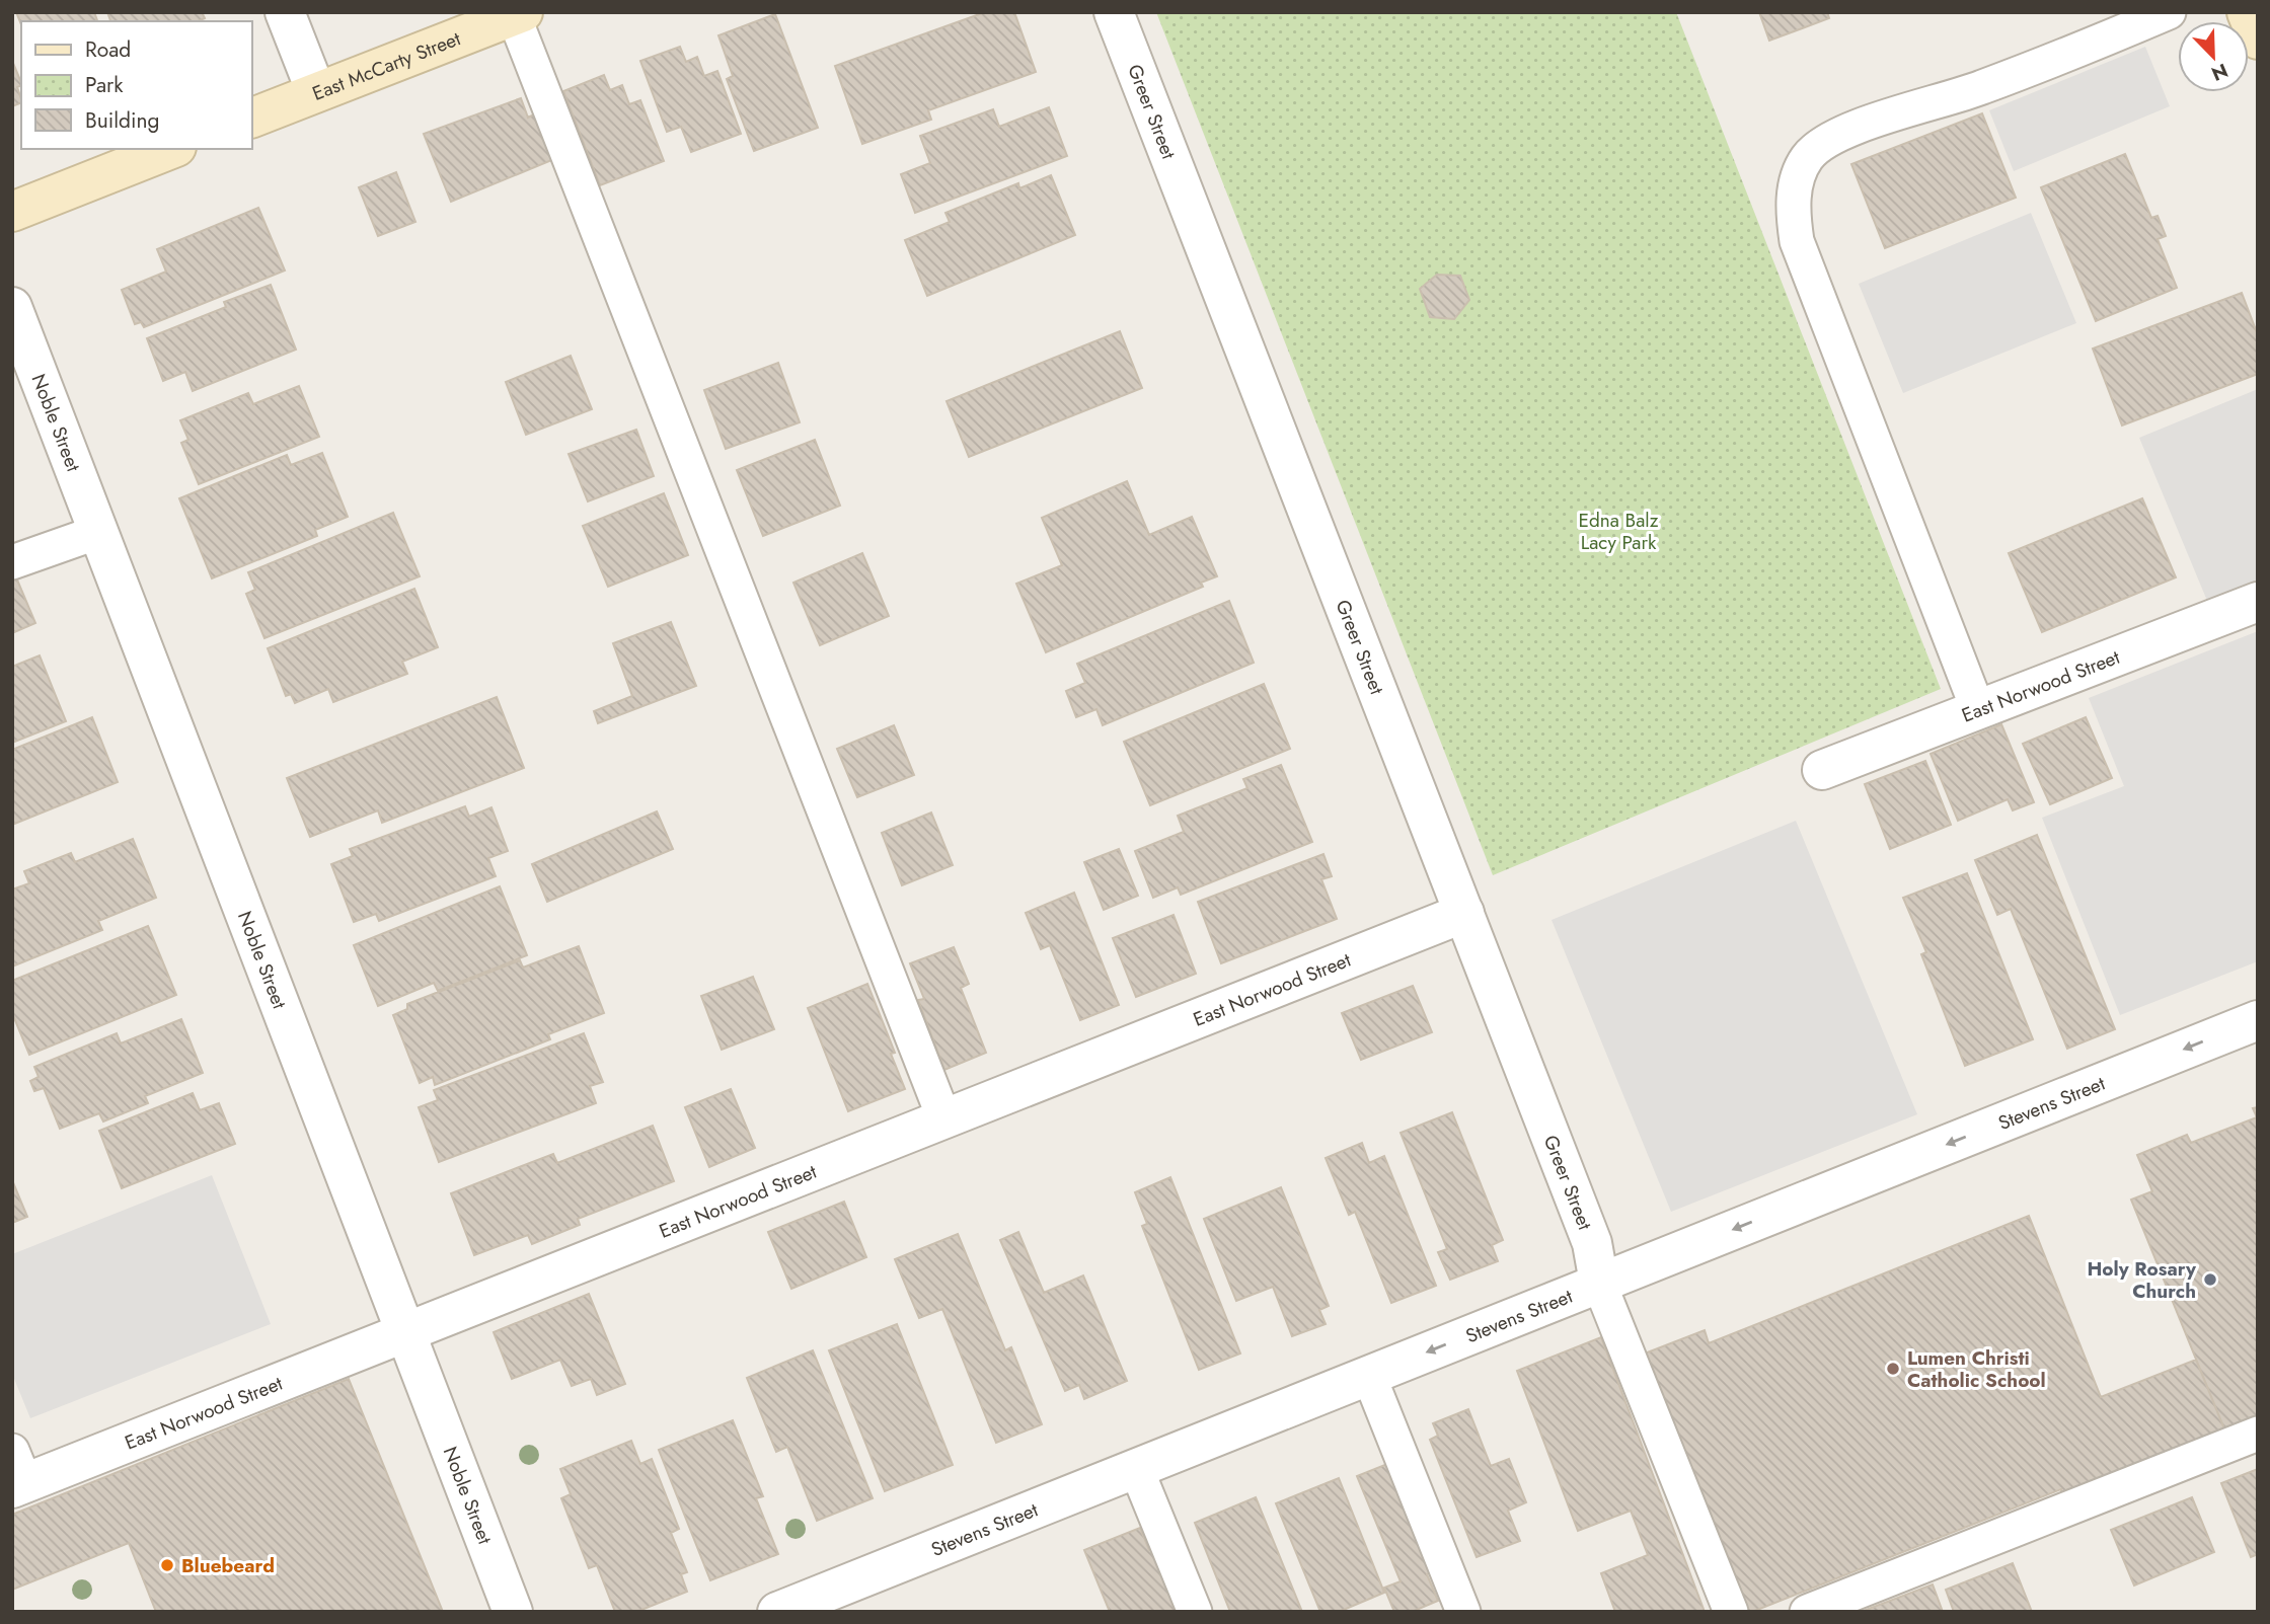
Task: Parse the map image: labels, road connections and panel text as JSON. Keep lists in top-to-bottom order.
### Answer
{
  "streets": {
    "main road": ["East McCarty Street"],
    "street": [
      "Greer Street",
      "Noble Street",
      "East Norwood Street",
      "Stevens Street"
    ]
  },
  "crossings": [
    ["Greer Street", "East Norwood Street"],
    ["Greer Street", "Stevens Street"],
    ["Noble Street", "East Norwood Street"]
  ],
  "one_way": ["Stevens Street"],
  "parks": ["Edna Balz Lacy Park"],
  "places": ["Holy Rosary Church", "Lumen Christi Catholic School", "Bluebeard"],
  "legend": ["Road", "Park", "Building"],
  "north": "bottom right"
}
